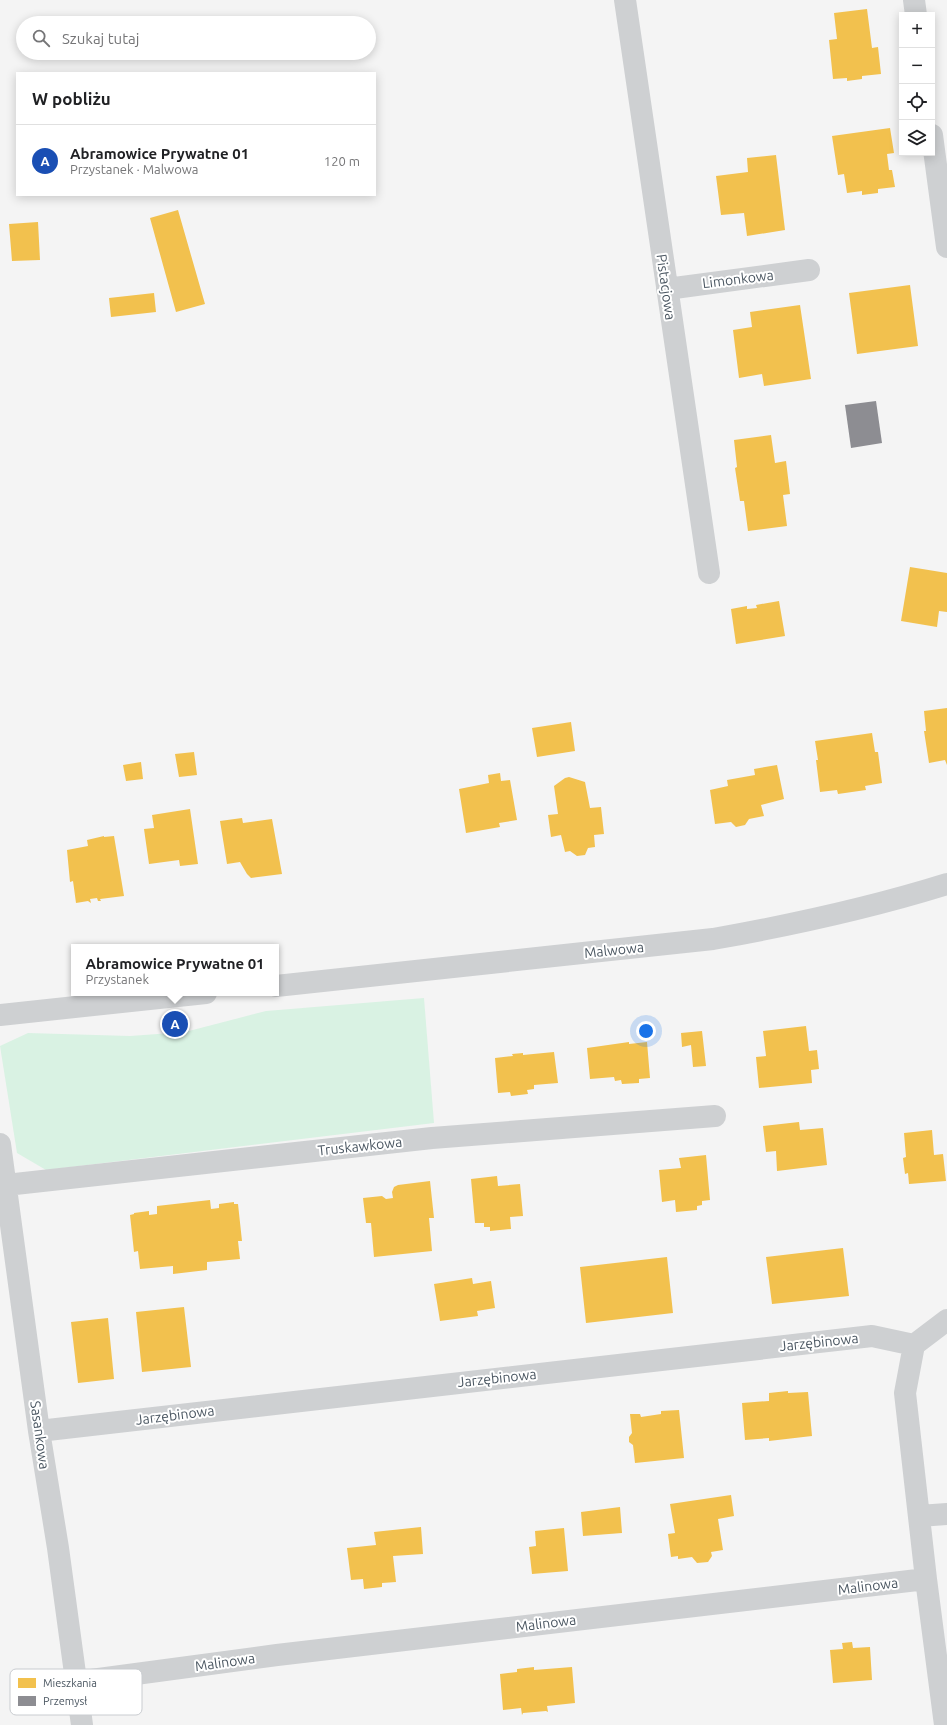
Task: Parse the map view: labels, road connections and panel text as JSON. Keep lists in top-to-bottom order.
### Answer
{
  "streets": {
    "street": [
      "Limonkowa",
      "Pistacjowa",
      "Malwowa",
      "Truskawkowa",
      "Jarzębinowa",
      "Sasankowa",
      "Malinowa"
    ]
  },
  "crossings": [
    ["Limonkowa", "Pistacjowa"],
    ["Truskawkowa", "Sasankowa"],
    ["Jarzębinowa", "Sasankowa"]
  ],
  "legend": ["Mieszkania", "Przemysł"],
  "page": {
    "map_buttons": ["+", "−"],
    "search": "Szukaj tutaj",
    "heading": "W pobliżu",
    "list": [
      {
        "mark": "A",
        "name": "Abramowice Prywatne 01",
        "note": "Przystanek · Malwowa",
        "value": "120 m"
      }
    ],
    "popup": ["Abramowice Prywatne 01", "Przystanek"],
    "pins": "A"
  }
}
